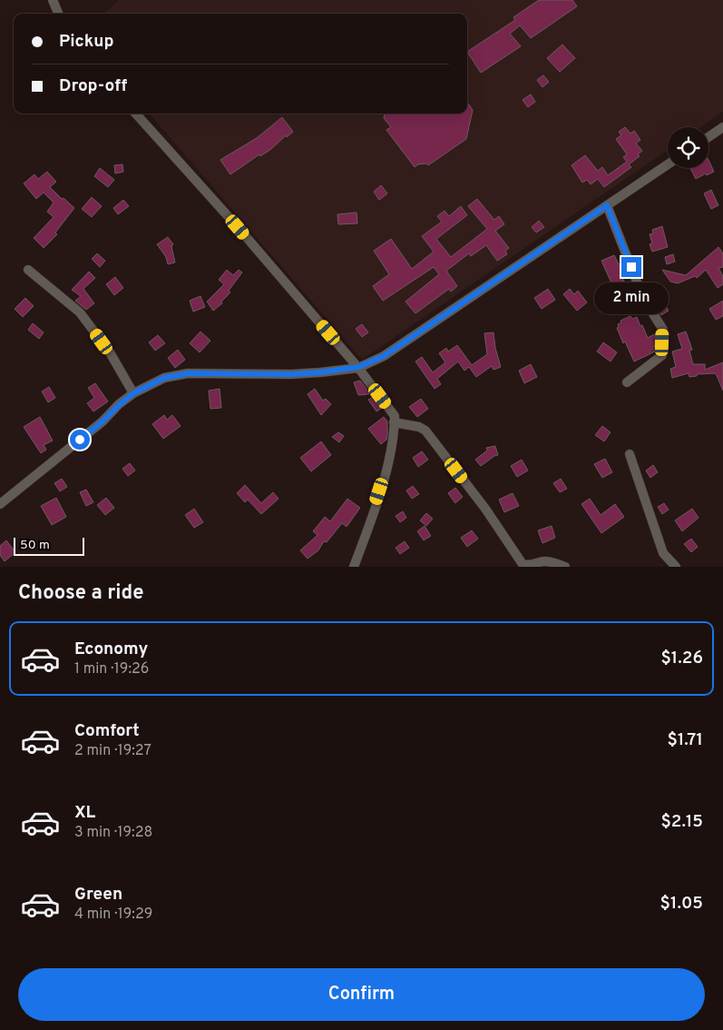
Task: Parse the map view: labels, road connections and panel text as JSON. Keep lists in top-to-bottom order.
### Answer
{
  "scale_bar": "50 m",
  "page": {
    "banner": ["Pickup", "Drop-off"],
    "bubble": "2 min",
    "scale": "50 m",
    "heading": "Choose a ride",
    "list": [
      {
        "name": "Economy",
        "note": "1 min · 19:26",
        "value": "$1.26"
      },
      {
        "name": "Comfort",
        "note": "2 min · 19:27",
        "value": "$1.71"
      },
      {
        "name": "XL",
        "note": "3 min · 19:28",
        "value": "$2.15"
      },
      {
        "name": "Green",
        "note": "4 min · 19:29",
        "value": "$1.05"
      }
    ],
    "buttons": "Confirm"
  }
}
